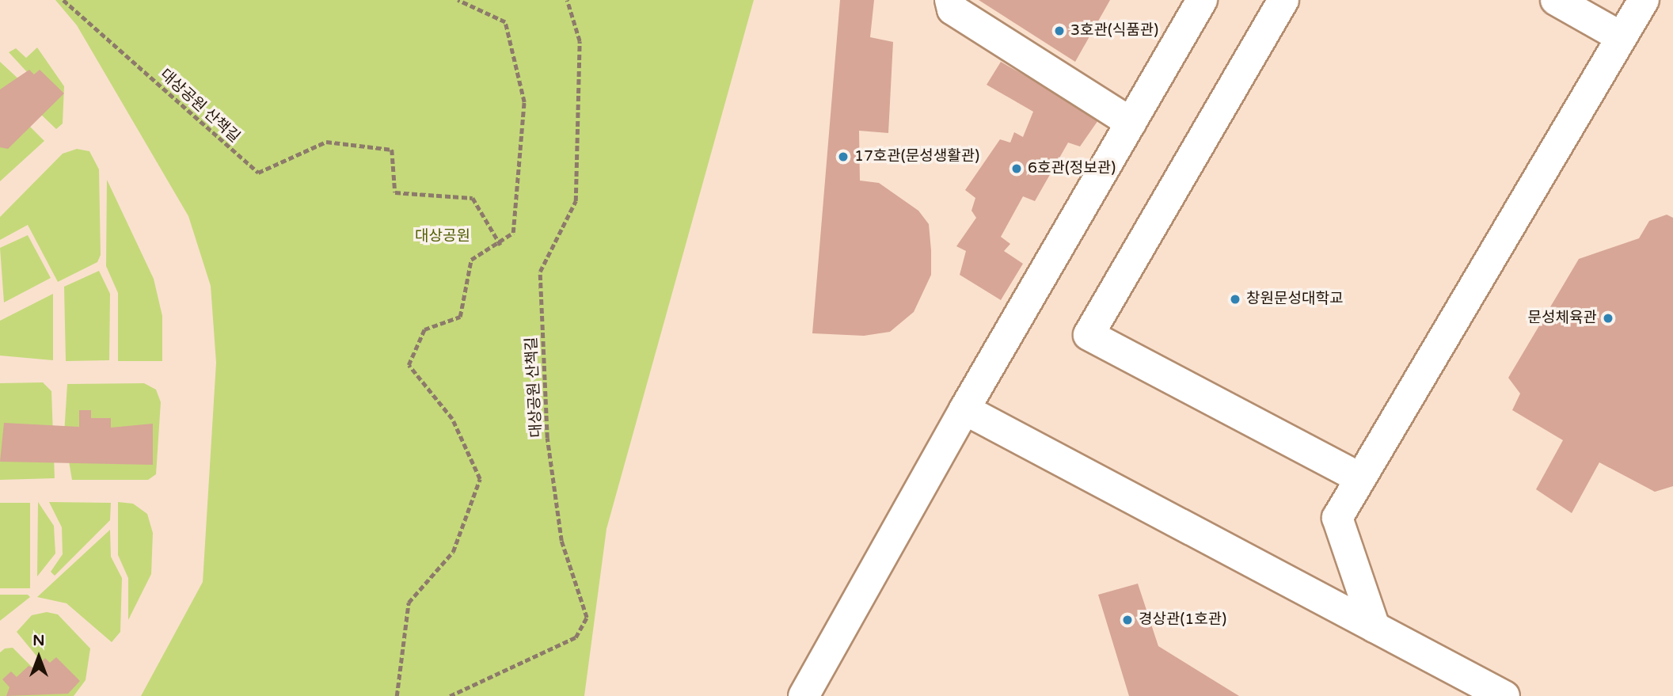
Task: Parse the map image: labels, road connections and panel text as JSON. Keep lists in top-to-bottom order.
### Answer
{
  "streets": {
    "path": ["대상공원 산책길"]
  },
  "parks": ["대상공원"],
  "places": [
    "3호관(식품관)",
    "17호관(문성생활관)",
    "6호관(정보관)",
    "창원문성대학교",
    "문성체육관",
    "경상관(1호관)"
  ],
  "north": "top"
}
